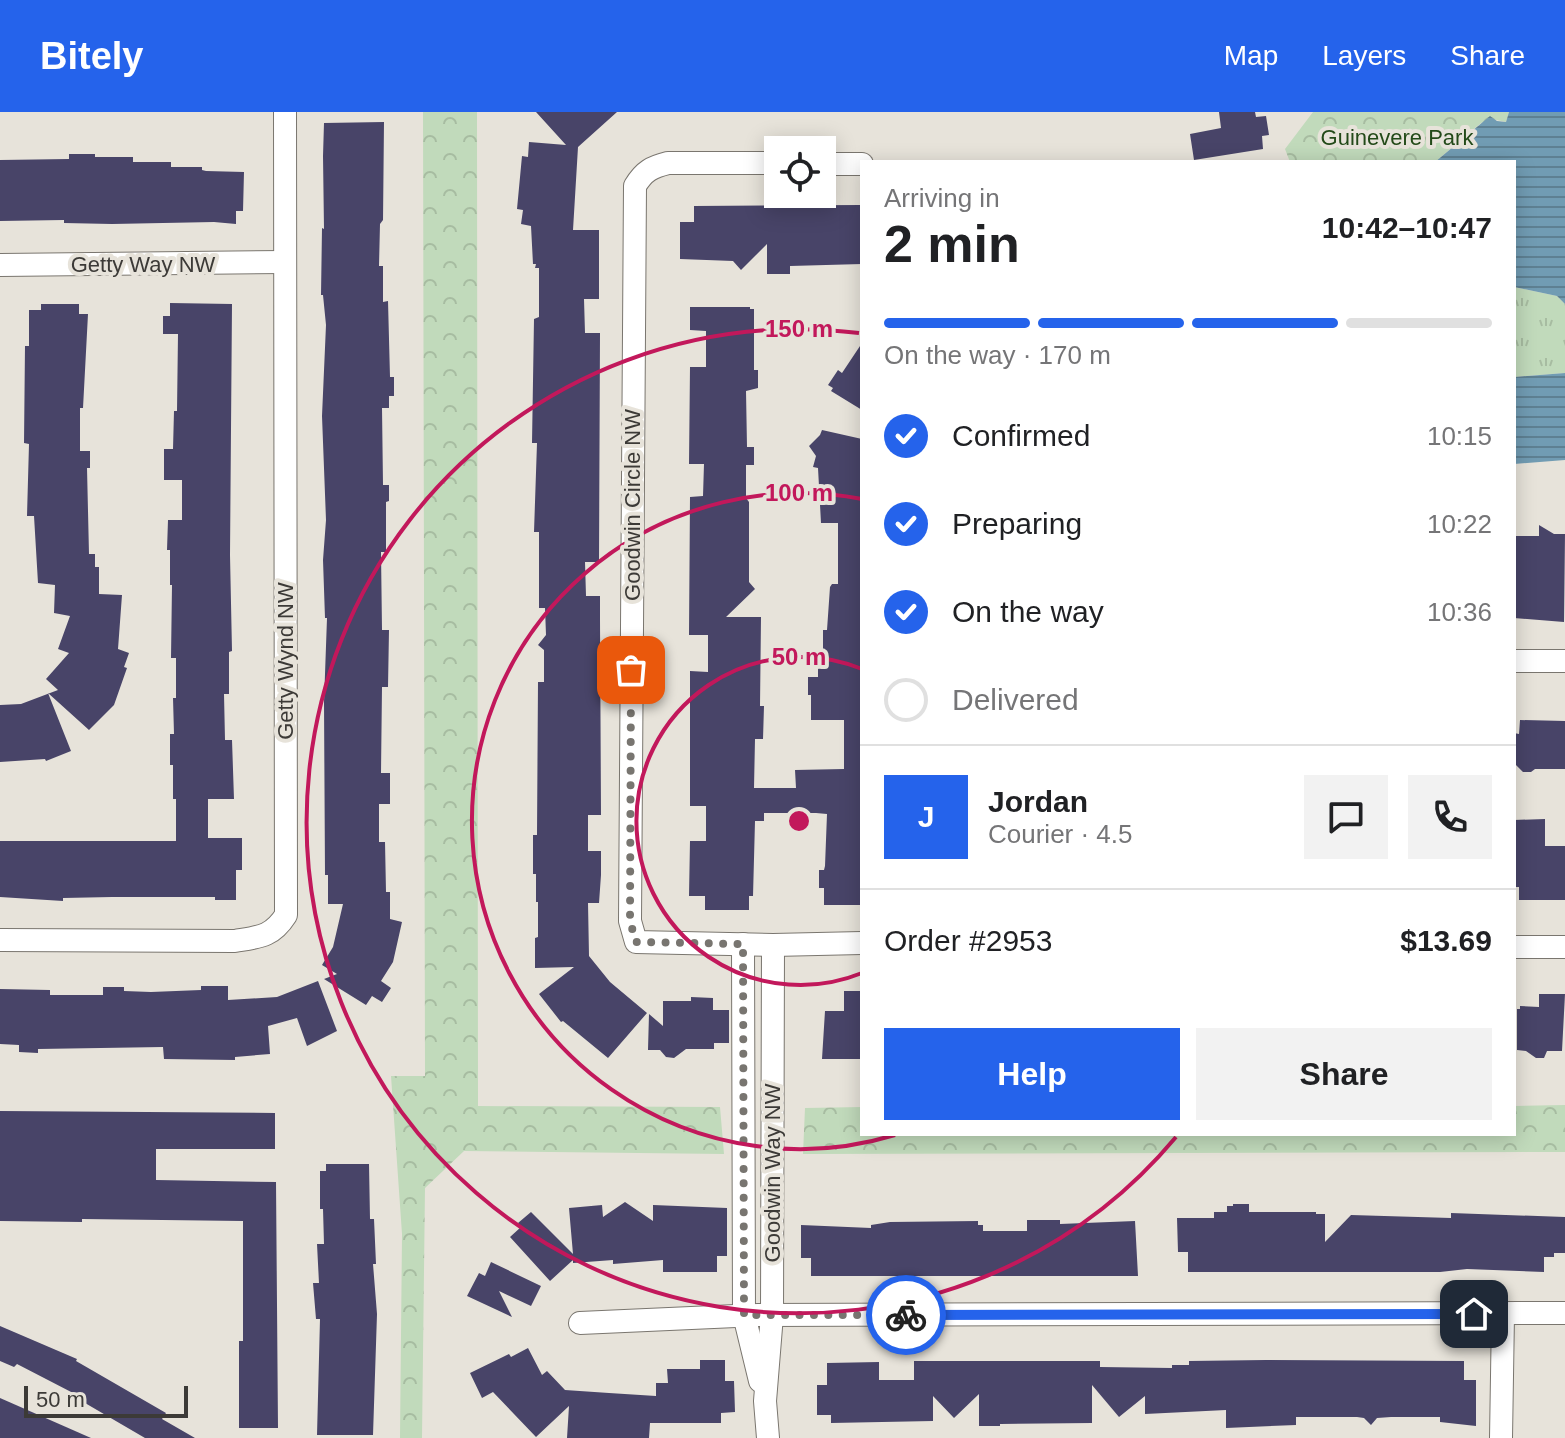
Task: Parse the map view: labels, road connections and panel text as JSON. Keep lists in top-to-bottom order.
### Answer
{
  "streets": {
    "street": [
      "Getty Way NW",
      "Goodwin Circle NW",
      "Getty Wynd NW",
      "Goodwin Way NW"
    ]
  },
  "crossings": [
    ["Getty Way NW", "Getty Wynd NW"],
    ["Goodwin Circle NW", "Goodwin Way NW"]
  ],
  "parks": ["Guinevere Park"],
  "scale_bar": "50 m",
  "page": {
    "header": "Bitely",
    "nav": ["Map", "Layers", "Share"],
    "heading": ["2 min", "Arriving in", "10:42–10:47"],
    "panel": [
      "Jordan",
      "Courier · 4.5",
      "Order #2953",
      "$13.69"
    ],
    "bar": "On the way · 170 m",
    "list": [
      ["Confirmed", "10:15"],
      ["Preparing", "10:22"],
      ["On the way", "10:36"],
      "Delivered"
    ],
    "round": "J",
    "buttons": ["Help", "Share"],
    "scale": "50 m"
  },
  "rings": ["150 m", "100 m", "50 m"]
}
